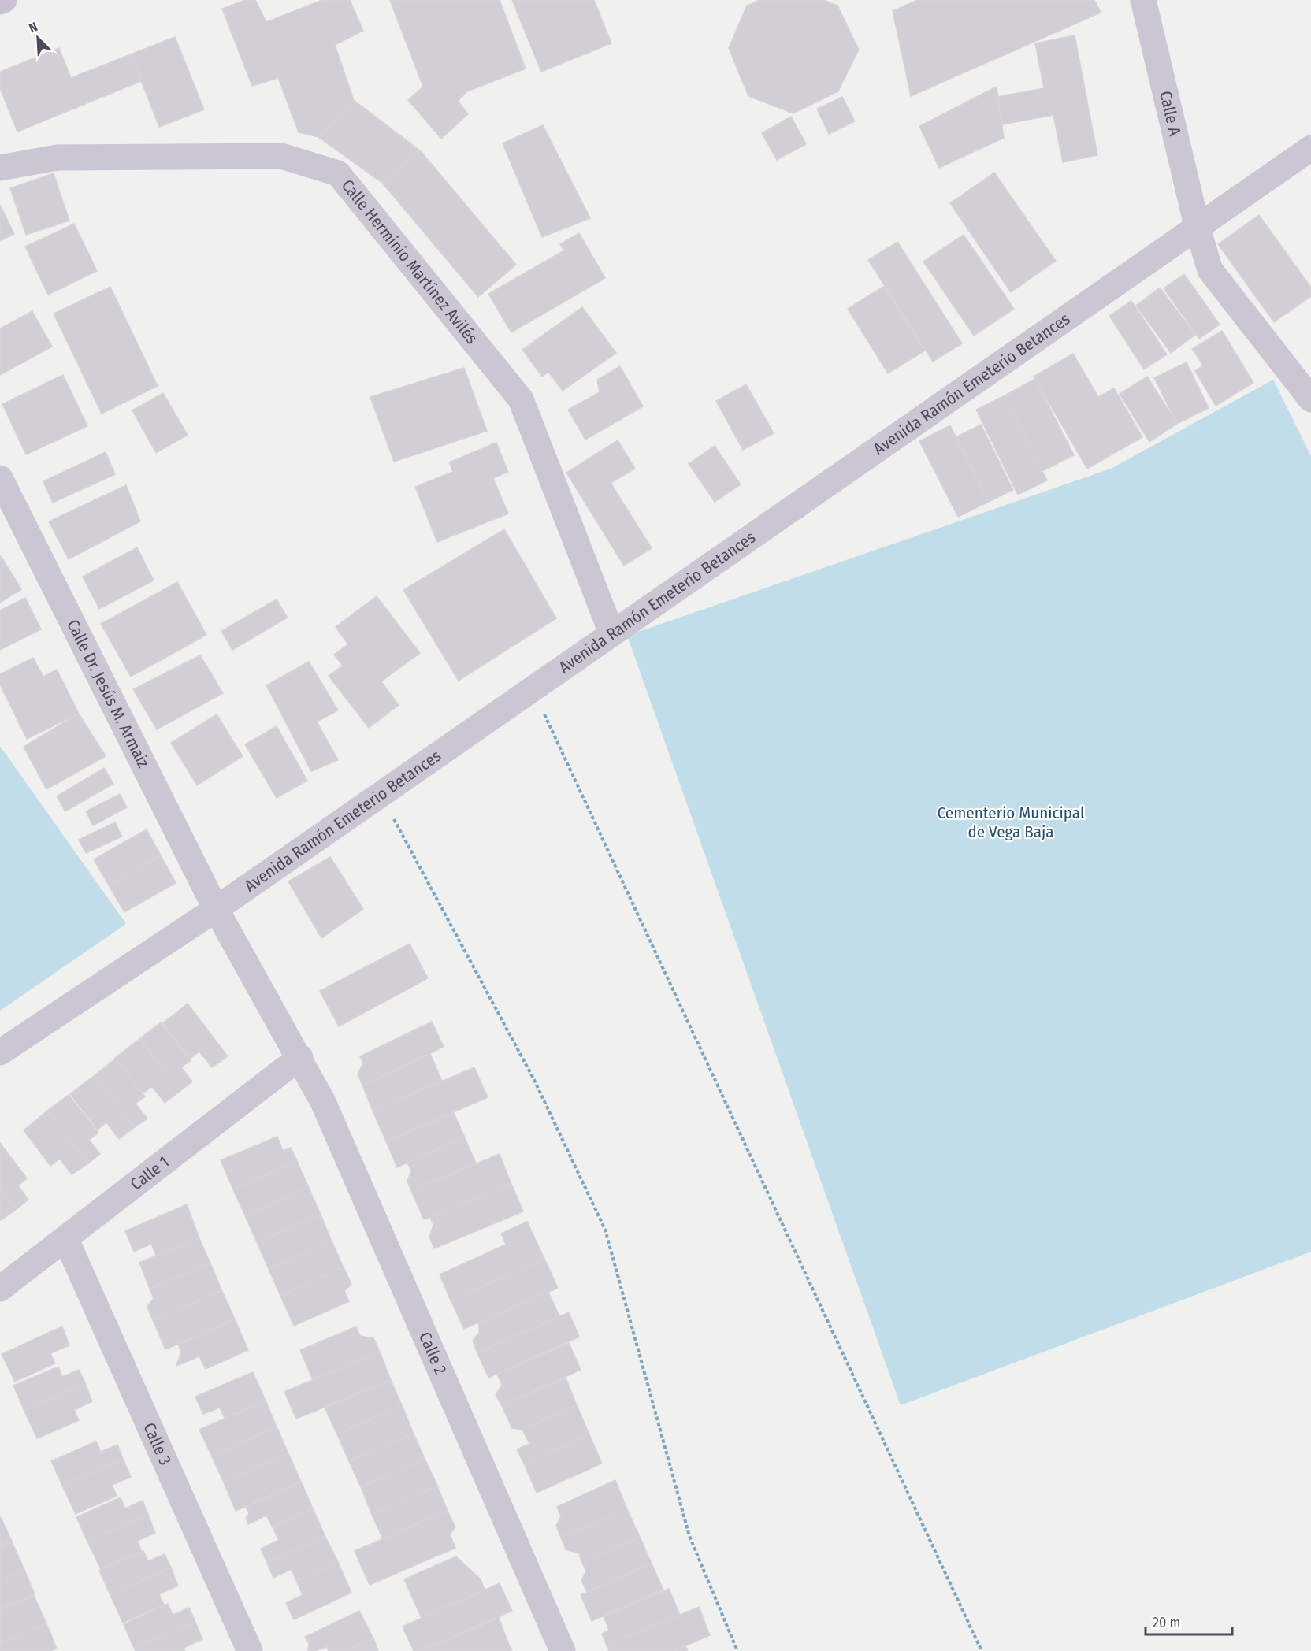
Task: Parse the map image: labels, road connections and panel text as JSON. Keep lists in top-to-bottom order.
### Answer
{
  "streets": {
    "street": [
      "Calle A",
      "Calle Herminio Martínez Avilés",
      "Avenida Ramón Emeterio Betances",
      "Calle Dr. Jesús M. Armaiz",
      "Calle 1",
      "Calle 2",
      "Calle 3"
    ]
  },
  "crossings": [
    ["Calle A", "Avenida Ramón Emeterio Betances"],
    ["Calle Herminio Martínez Avilés", "Avenida Ramón Emeterio Betances"],
    ["Avenida Ramón Emeterio Betances", "Calle Dr. Jesús M. Armaiz"],
    ["Calle Dr. Jesús M. Armaiz", "Calle 1"],
    ["Calle Dr. Jesús M. Armaiz", "Calle 2"],
    ["Calle 1", "Calle 2"],
    ["Calle 1", "Calle 3"]
  ],
  "parks": ["Cementerio Municipal de Vega Baja"],
  "scale_bar": "20 m",
  "north": "top left"
}
